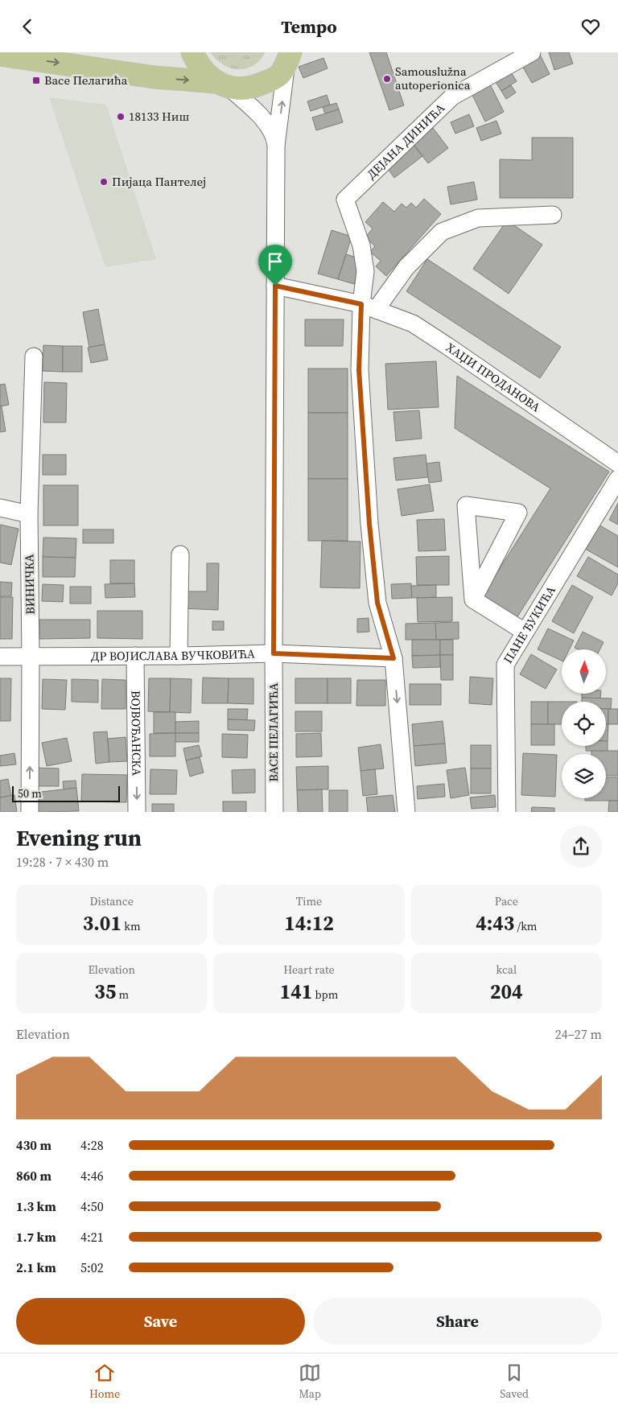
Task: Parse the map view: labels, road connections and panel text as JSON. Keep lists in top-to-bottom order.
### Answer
{
  "streets": {
    "street": [
      "ДЕЈАНА ДИНИЋА",
      "ХАЏИ ПРОДАНОВА",
      "ВИНИЧКА",
      "ПАНЕ ЂУКИЋА",
      "ДР ВОЈИСЛАВА ВУЧКОВИЋА",
      "ВАСЕ ПЕЛАГИЋА",
      "ВОЈВОЂАНСКА"
    ]
  },
  "crossings": [
    ["ДЕЈАНА ДИНИЋА", "ХАЏИ ПРОДАНОВА"],
    ["ХАЏИ ПРОДАНОВА", "ВАСЕ ПЕЛАГИЋА"],
    ["ВИНИЧКА", "ДР ВОЈИСЛАВА ВУЧКОВИЋА"],
    ["ДР ВОЈИСЛАВА ВУЧКОВИЋА", "ВАСЕ ПЕЛАГИЋА"],
    ["ДР ВОЈИСЛАВА ВУЧКОВИЋА", "ВОЈВОЂАНСКА"]
  ],
  "one_way": ["ВОЈВОЂАНСКА"],
  "places": {
    "other": ["Samouslužna autoperionica", "18133 Ниш", "Пијаца Пантелеј"],
    "transit": ["Васе Пелагића"]
  },
  "scale_bar": "50 m",
  "north": "top",
  "page": {
    "header": "Tempo",
    "scale": "50 m",
    "heading": ["Evening run", "19:28 · 7 × 430 m"],
    "stats": [
      ["Distance", "3.01 km"],
      ["Time", "14:12"],
      ["Pace", "4:43 /km"],
      ["Elevation", "35 m"],
      ["Heart rate", "141 bpm"],
      ["kcal", "204"]
    ],
    "chart": ["Elevation", "24–27 m"],
    "list": [
      {
        "name": "430 m",
        "note": "4:28"
      },
      {
        "name": "860 m",
        "note": "4:46"
      },
      {
        "name": "1.3 km",
        "note": "4:50"
      },
      {
        "name": "1.7 km",
        "note": "4:21"
      },
      {
        "name": "2.1 km",
        "note": "5:02"
      }
    ],
    "buttons": ["Save", "Share"],
    "tabs": ["Home", "Map", "Saved"]
  }
}
